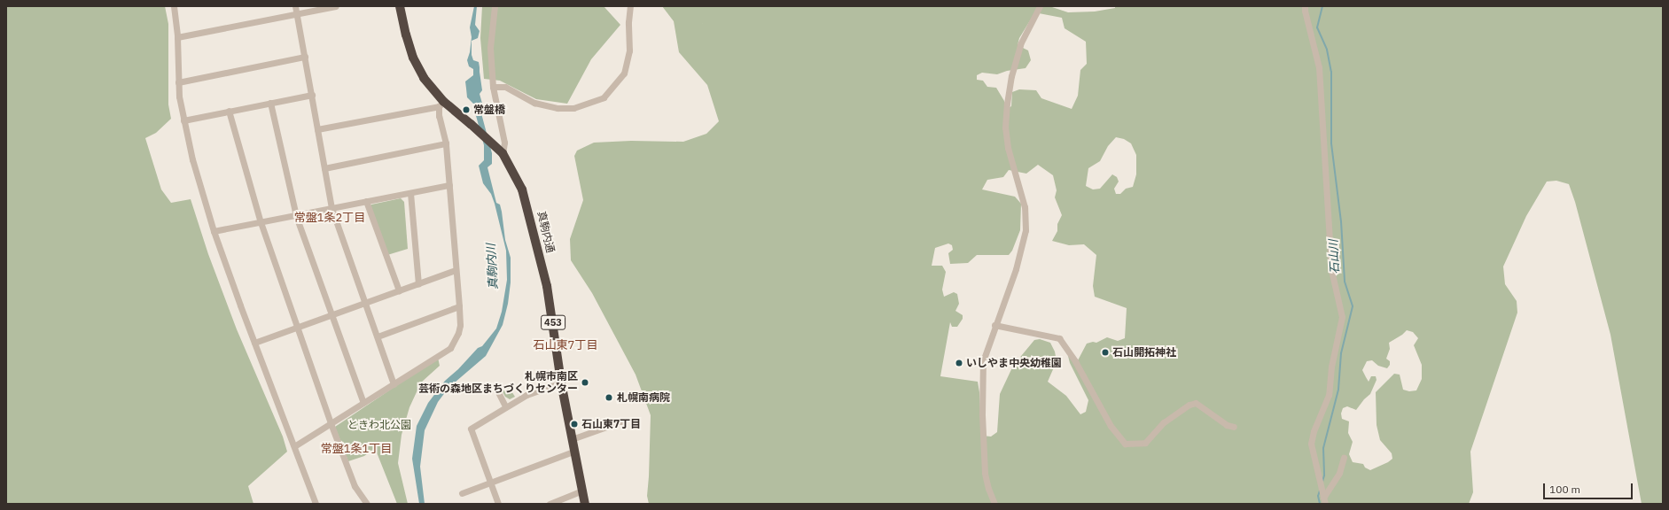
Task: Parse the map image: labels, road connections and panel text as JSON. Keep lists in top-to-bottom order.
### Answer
{
  "streets": {
    "highway": ["真駒内通", "453"]
  },
  "districts": ["常盤1条2丁目", "石山東7丁目", "常盤1条1丁目"],
  "water": ["石山川", "真駒内川"],
  "parks": ["ときわ北公園"],
  "places": [
    "常盤橋",
    "石山開拓神社",
    "いしやま中央幼稚園",
    "札幌市南区 芸術の森地区まちづくりセンター",
    "札幌南病院",
    "石山東7丁目"
  ],
  "scale_bar": "100 m"
}
